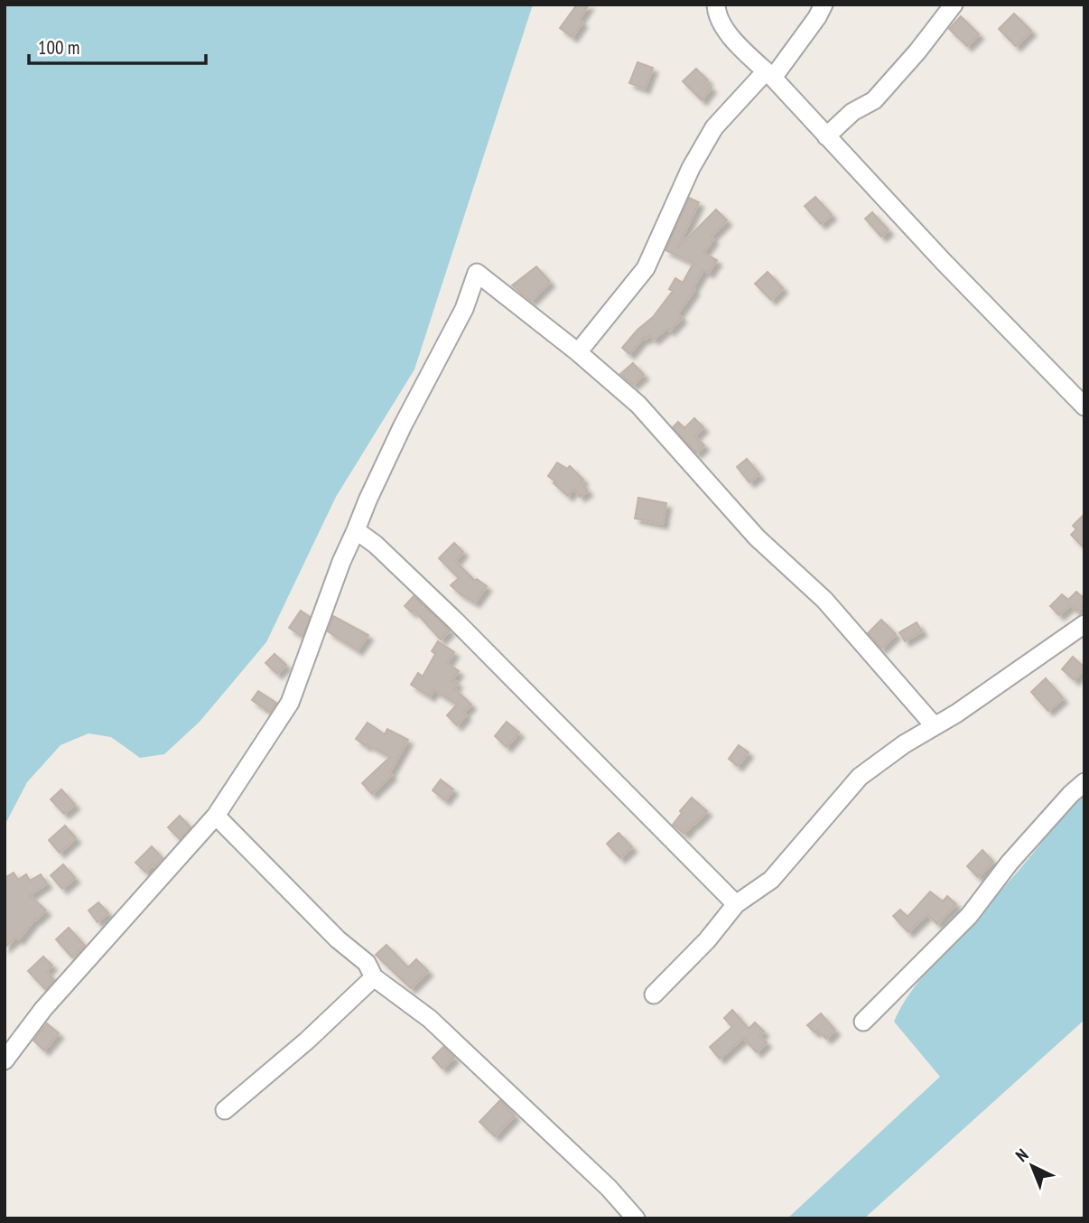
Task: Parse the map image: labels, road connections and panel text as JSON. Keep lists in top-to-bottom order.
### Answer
{
  "scale_bar": "100 m",
  "north": "top left"
}
